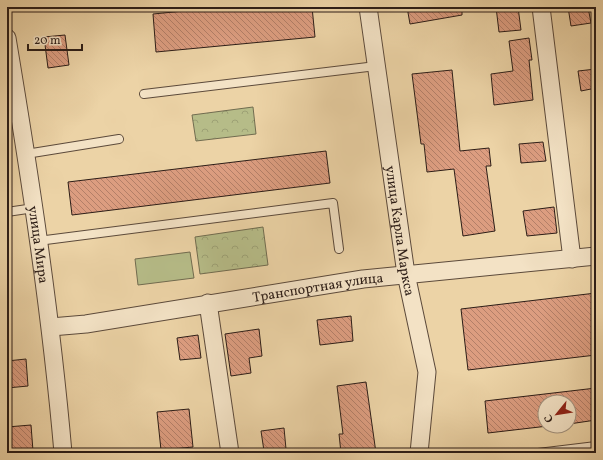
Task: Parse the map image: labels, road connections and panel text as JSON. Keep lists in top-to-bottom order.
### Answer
{
  "streets": {
    "street": ["улица Карла Маркса", "улица Мира", "Транспортная улица"]
  },
  "crossings": [
    ["улица Карла Маркса", "Транспортная улица"],
    ["улица Мира", "Транспортная улица"]
  ],
  "scale_bar": "20 m",
  "north": "bottom left"
}
